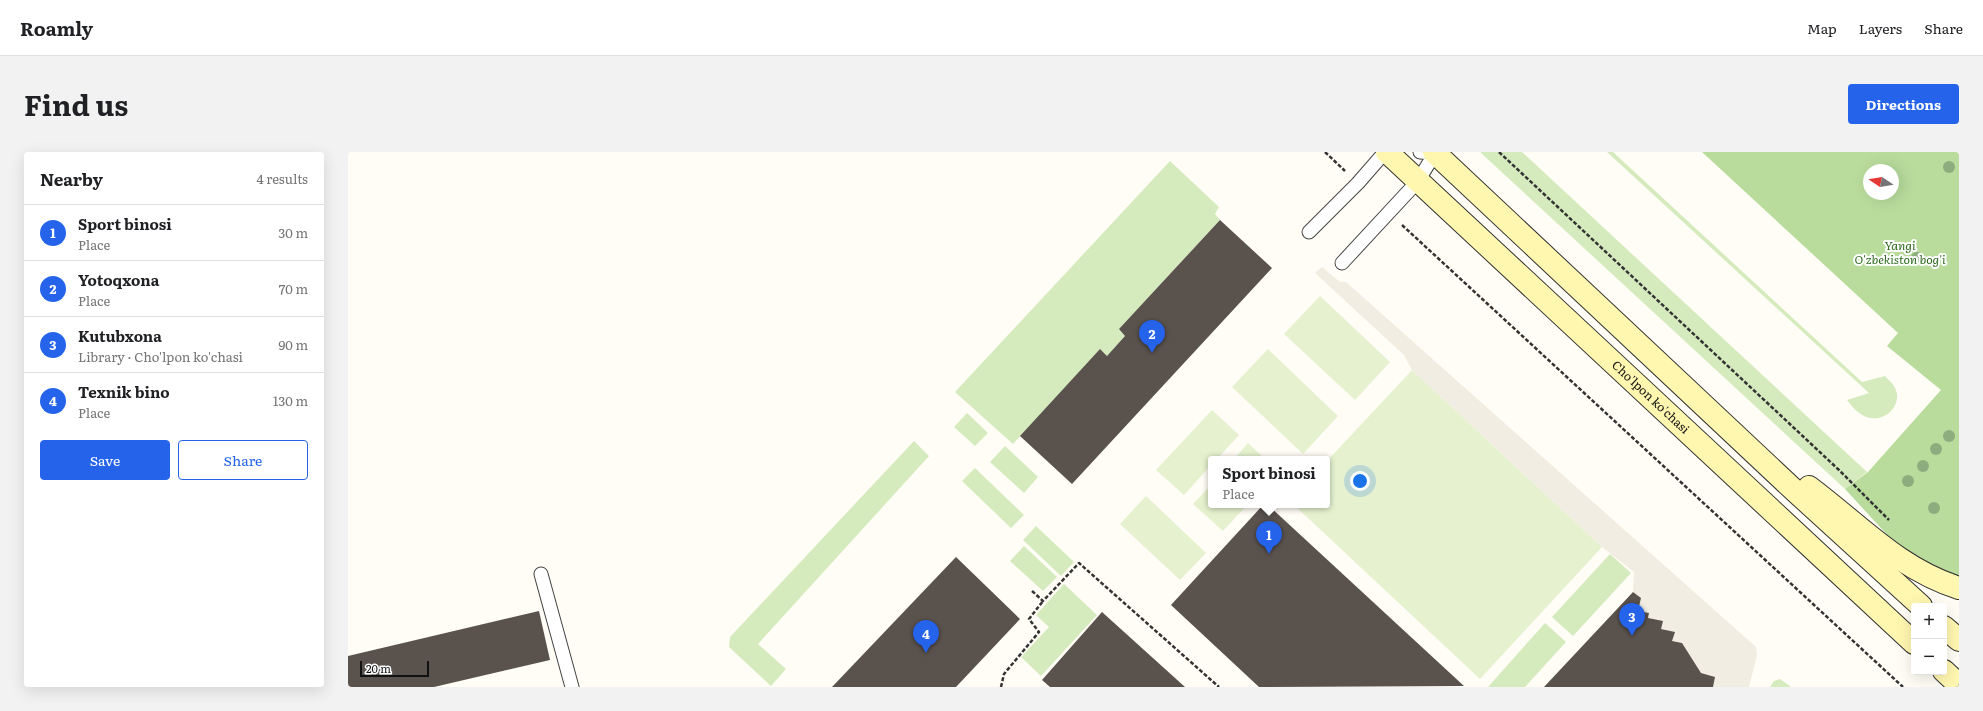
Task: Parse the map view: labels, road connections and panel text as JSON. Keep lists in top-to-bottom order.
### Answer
{
  "streets": {
    "main road": ["Cho'lpon ko'chasi"]
  },
  "parks": ["Yangi O'zbekiston bog'i"],
  "scale_bar": "20 m",
  "north": "left",
  "page": {
    "header": "Roamly",
    "nav": ["Map", "Layers", "Share"],
    "title": "Find us",
    "buttons": [
      "Directions",
      ["Save", "Share"]
    ],
    "heading": ["Nearby", "4 results"],
    "list": [
      {
        "mark": "1",
        "name": "Sport binosi",
        "note": "Place",
        "value": "30 m"
      },
      {
        "mark": "2",
        "name": "Yotoqxona",
        "note": "Place",
        "value": "70 m"
      },
      {
        "mark": "3",
        "name": "Kutubxona",
        "note": "Library · Cho'lpon ko'chasi",
        "value": "90 m"
      },
      {
        "mark": "4",
        "name": "Texnik bino",
        "note": "Place",
        "value": "130 m"
      }
    ],
    "pins": [
      "2",
      "1",
      "3",
      "4"
    ],
    "popup": ["Sport binosi", "Place"],
    "map_buttons": ["+", "−"],
    "scale": "20 m"
  }
}
